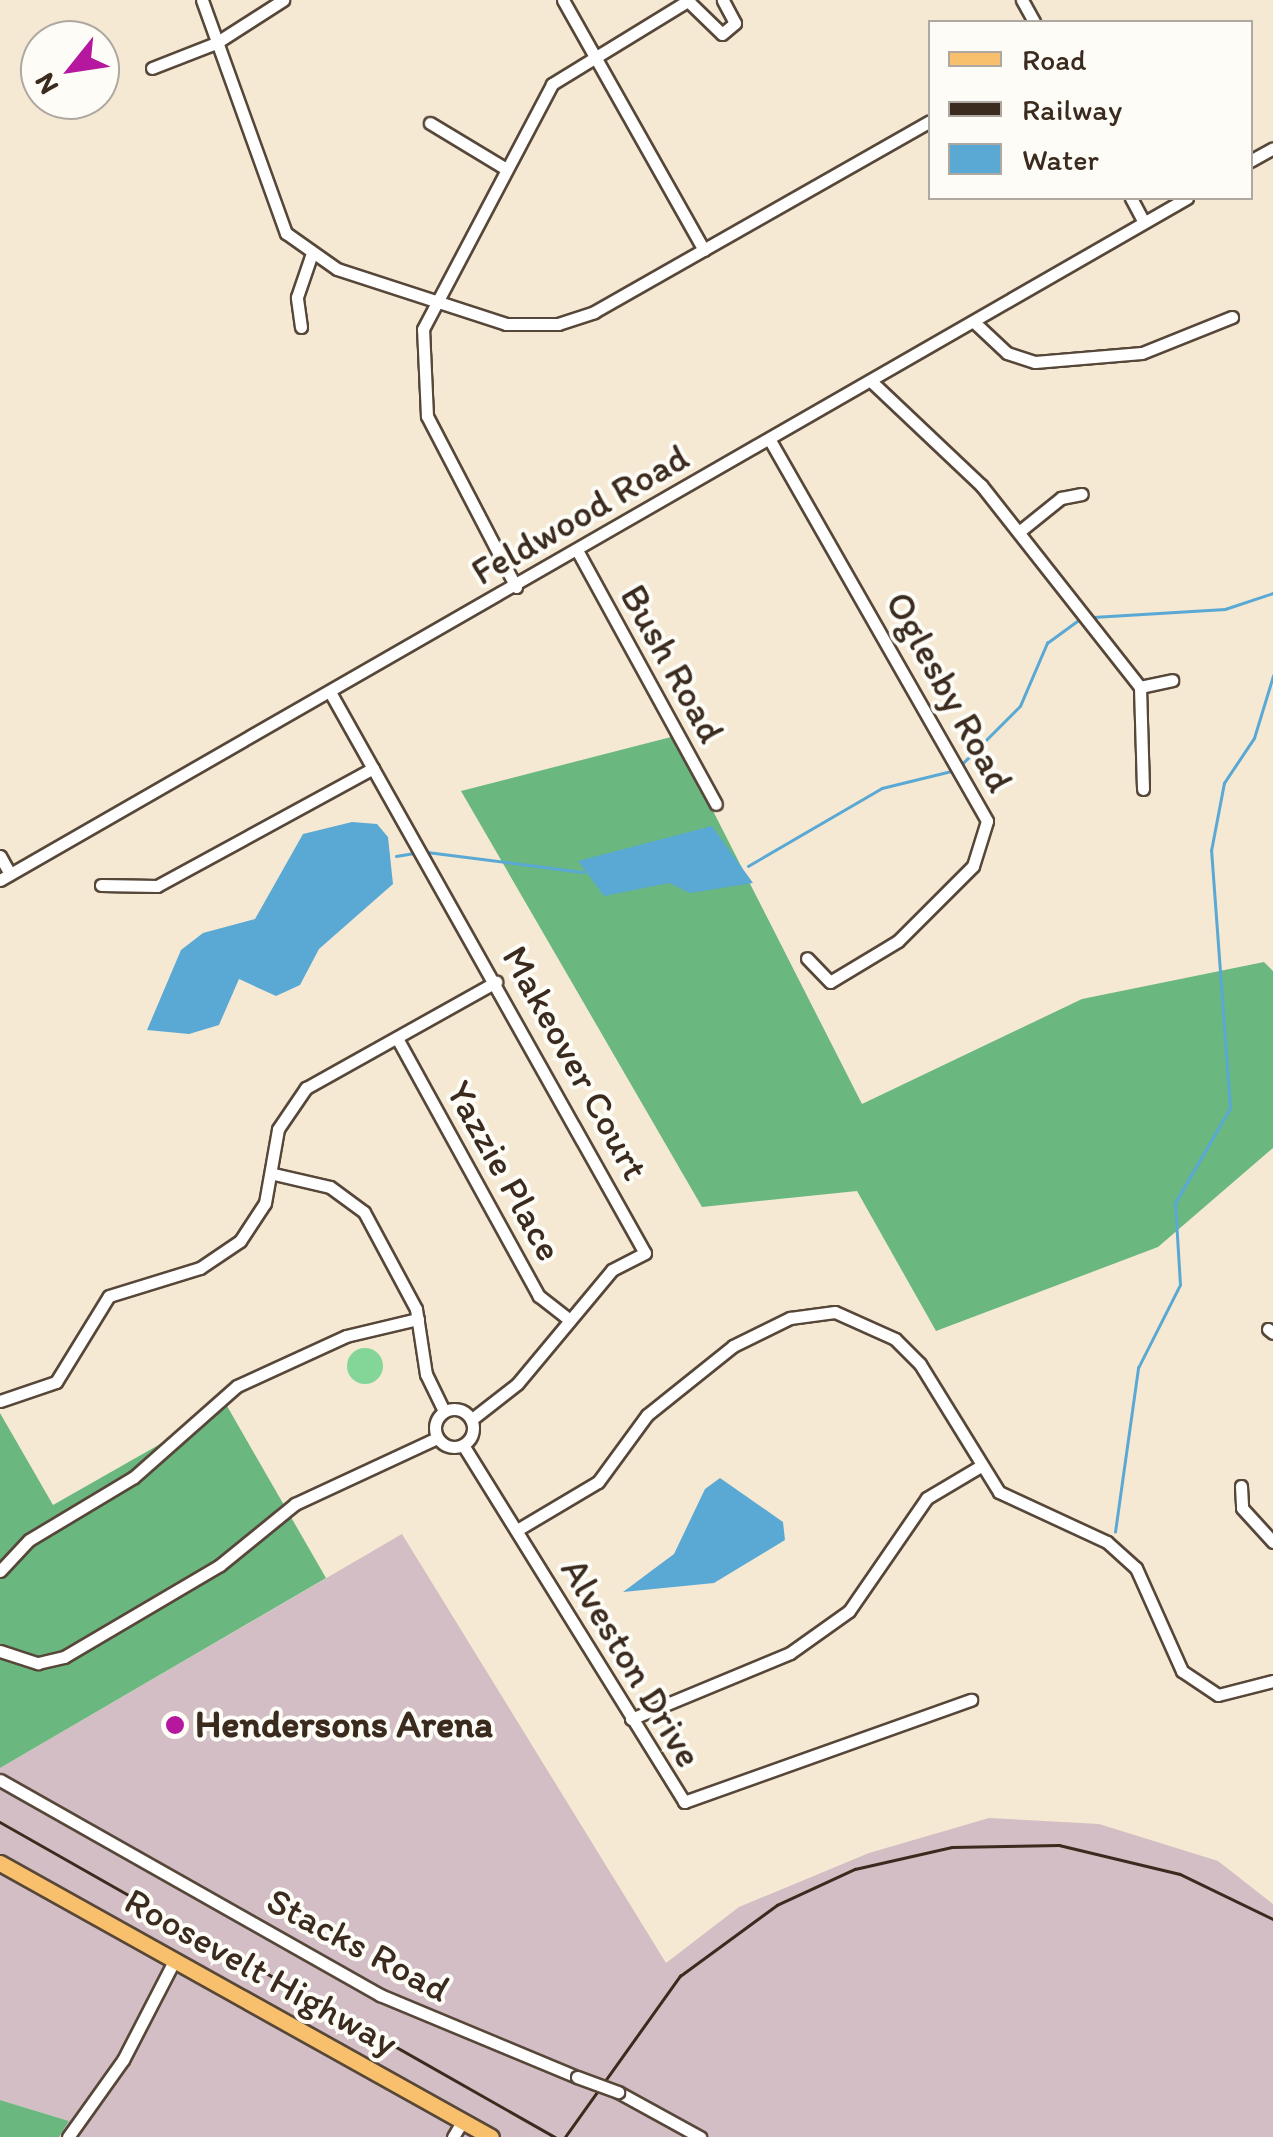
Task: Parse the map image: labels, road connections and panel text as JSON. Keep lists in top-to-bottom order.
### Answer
{
  "streets": {
    "main road": ["Roosevelt Highway"],
    "street": [
      "Feldwood Road",
      "Bush Road",
      "Oglesby Road",
      "Makeover Court",
      "Yazzie Place",
      "Alveston Drive",
      "Stacks Road"
    ]
  },
  "crossings": [
    ["Feldwood Road", "Bush Road"],
    ["Feldwood Road", "Oglesby Road"],
    ["Feldwood Road", "Makeover Court"],
    ["Makeover Court", "Yazzie Place"]
  ],
  "places": ["Hendersons Arena"],
  "legend": ["Road", "Railway", "Water"],
  "north": "bottom left"
}
